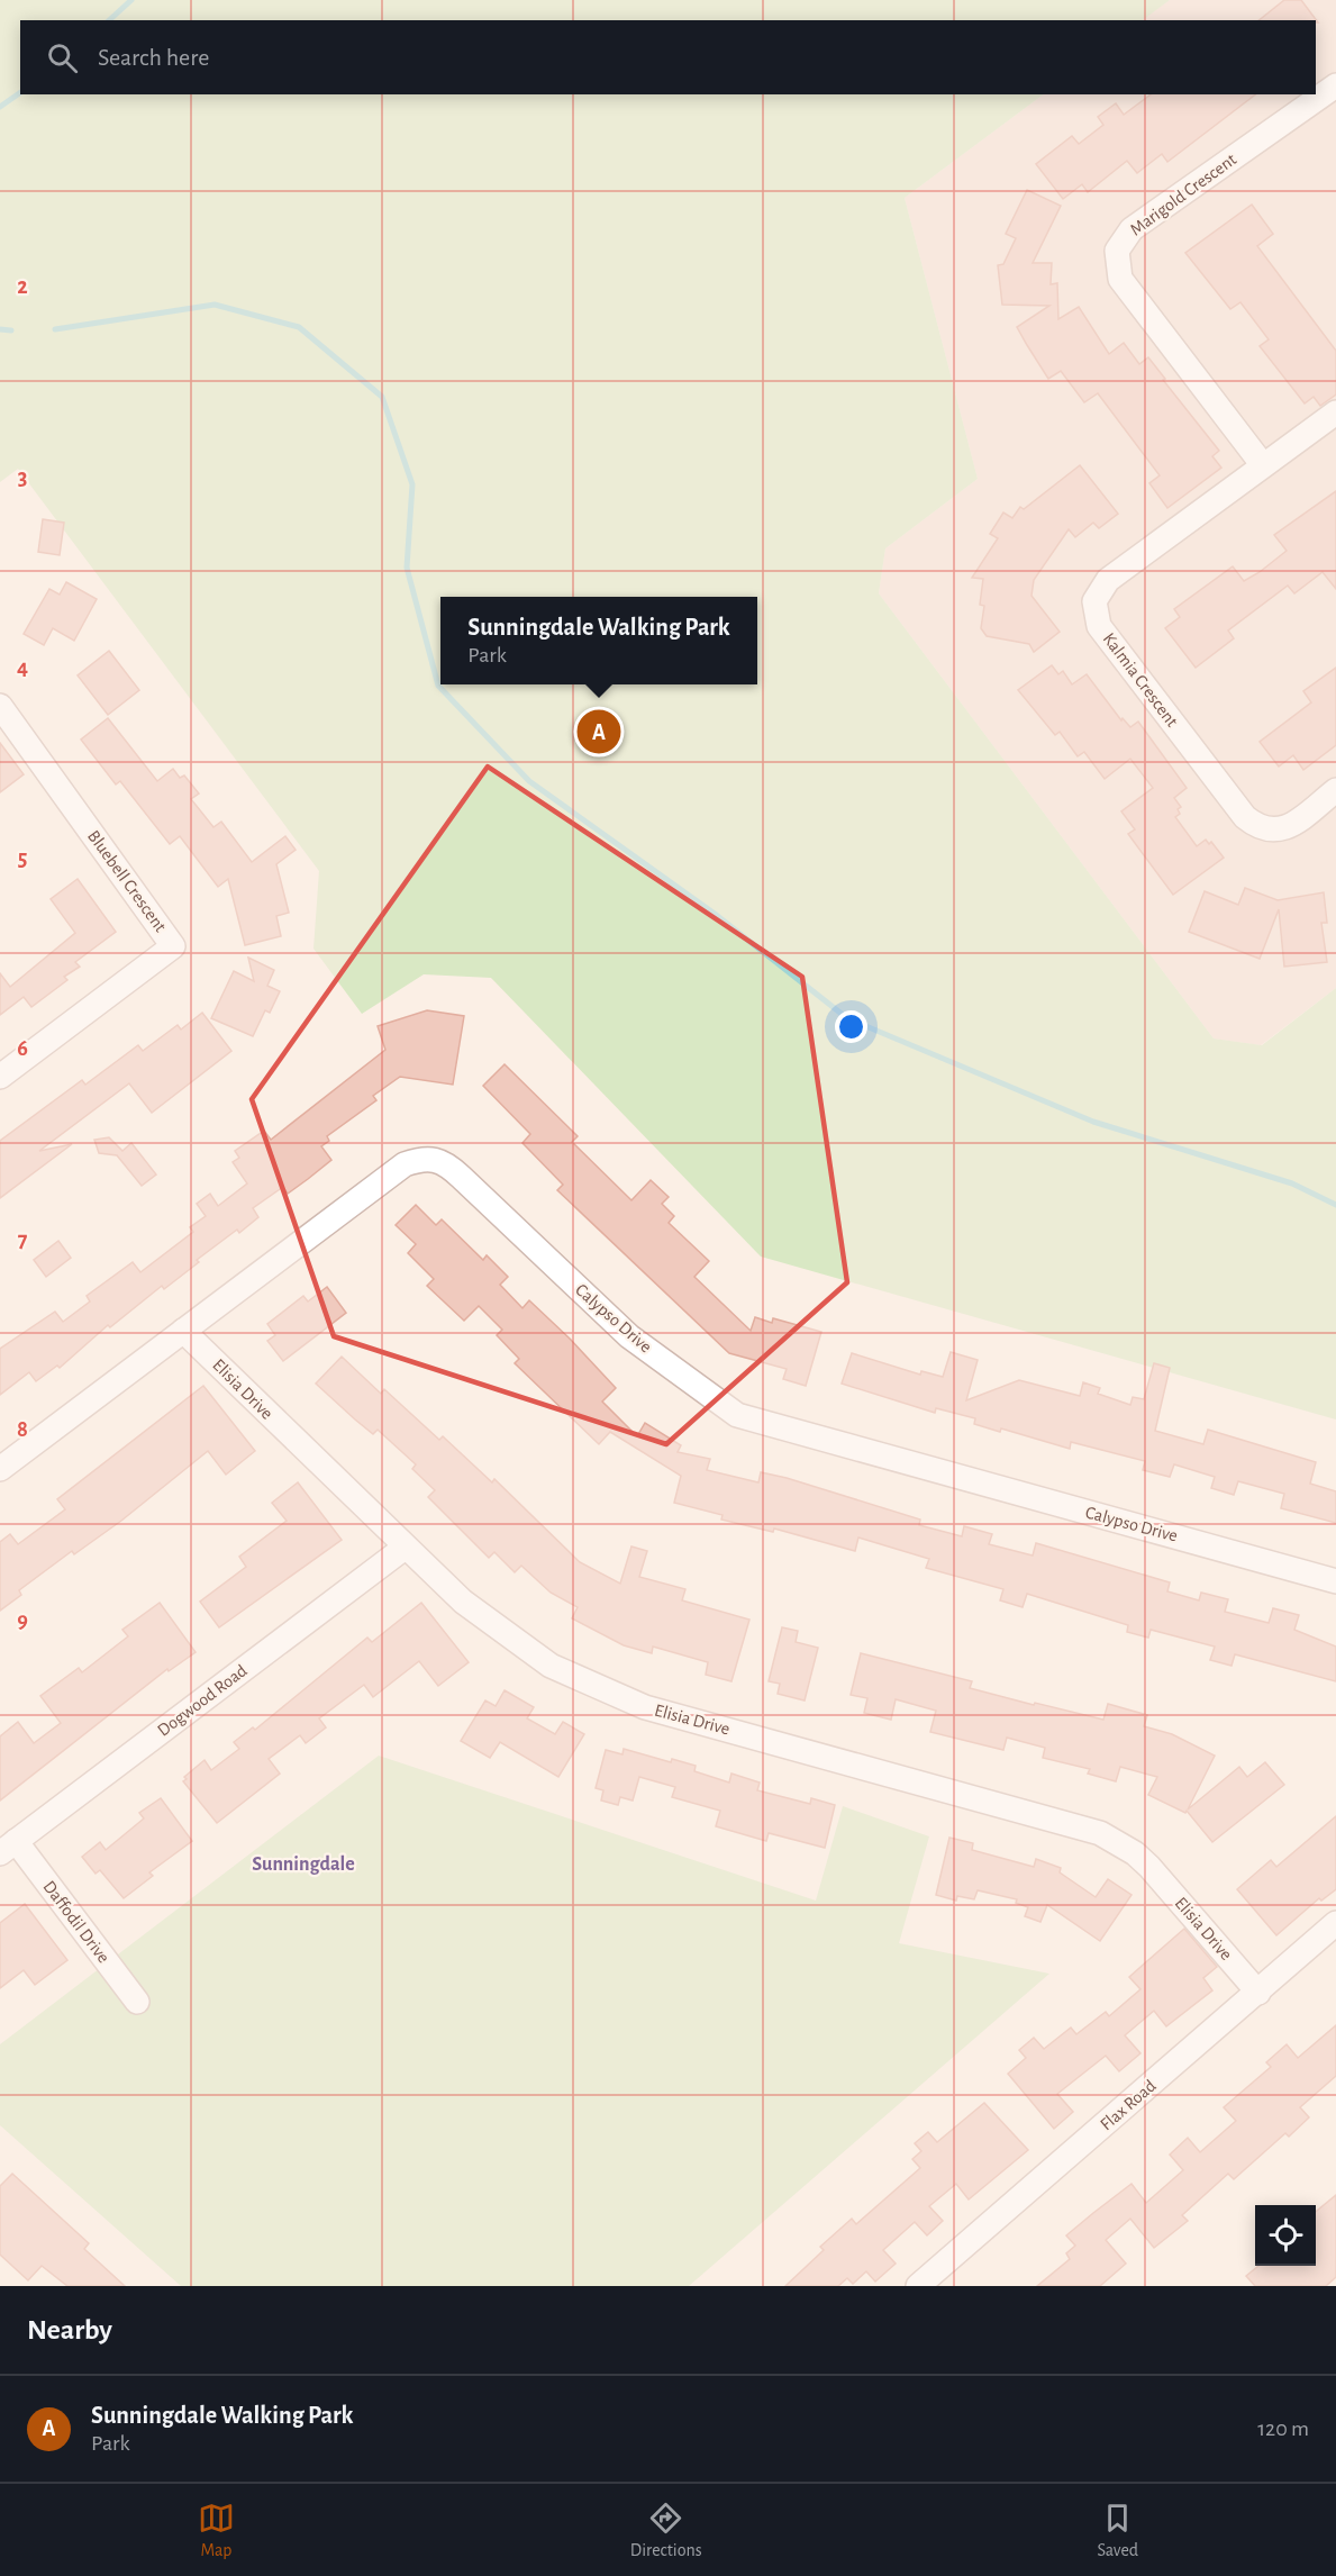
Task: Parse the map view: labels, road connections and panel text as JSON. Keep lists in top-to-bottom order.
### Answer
{
  "streets": {
    "street": [
      "Marigold Crescent",
      "Kalmia Crescent",
      "Bluebell Crescent",
      "Calypso Drive",
      "Elisia Drive",
      "Dogwood Road",
      "Daffodil Drive",
      "Flax Road"
    ]
  },
  "crossings": [
    ["Marigold Crescent", "Kalmia Crescent"],
    ["Calypso Drive", "Elisia Drive"],
    ["Elisia Drive", "Dogwood Road"],
    ["Elisia Drive", "Flax Road"],
    ["Dogwood Road", "Daffodil Drive"]
  ],
  "districts": ["Sunningdale"],
  "page": {
    "search": "Search here",
    "popup": ["Sunningdale Walking Park", "Park"],
    "pins": "A",
    "heading": "Nearby",
    "list": [
      {
        "mark": "A",
        "name": "Sunningdale Walking Park",
        "note": "Park",
        "value": "120 m"
      }
    ],
    "nav": ["Map", "Directions", "Saved"]
  },
  "grid": {
    "rows": [
      "2",
      "3",
      "4",
      "5",
      "6",
      "7",
      "8",
      "9"
    ]
  }
}
